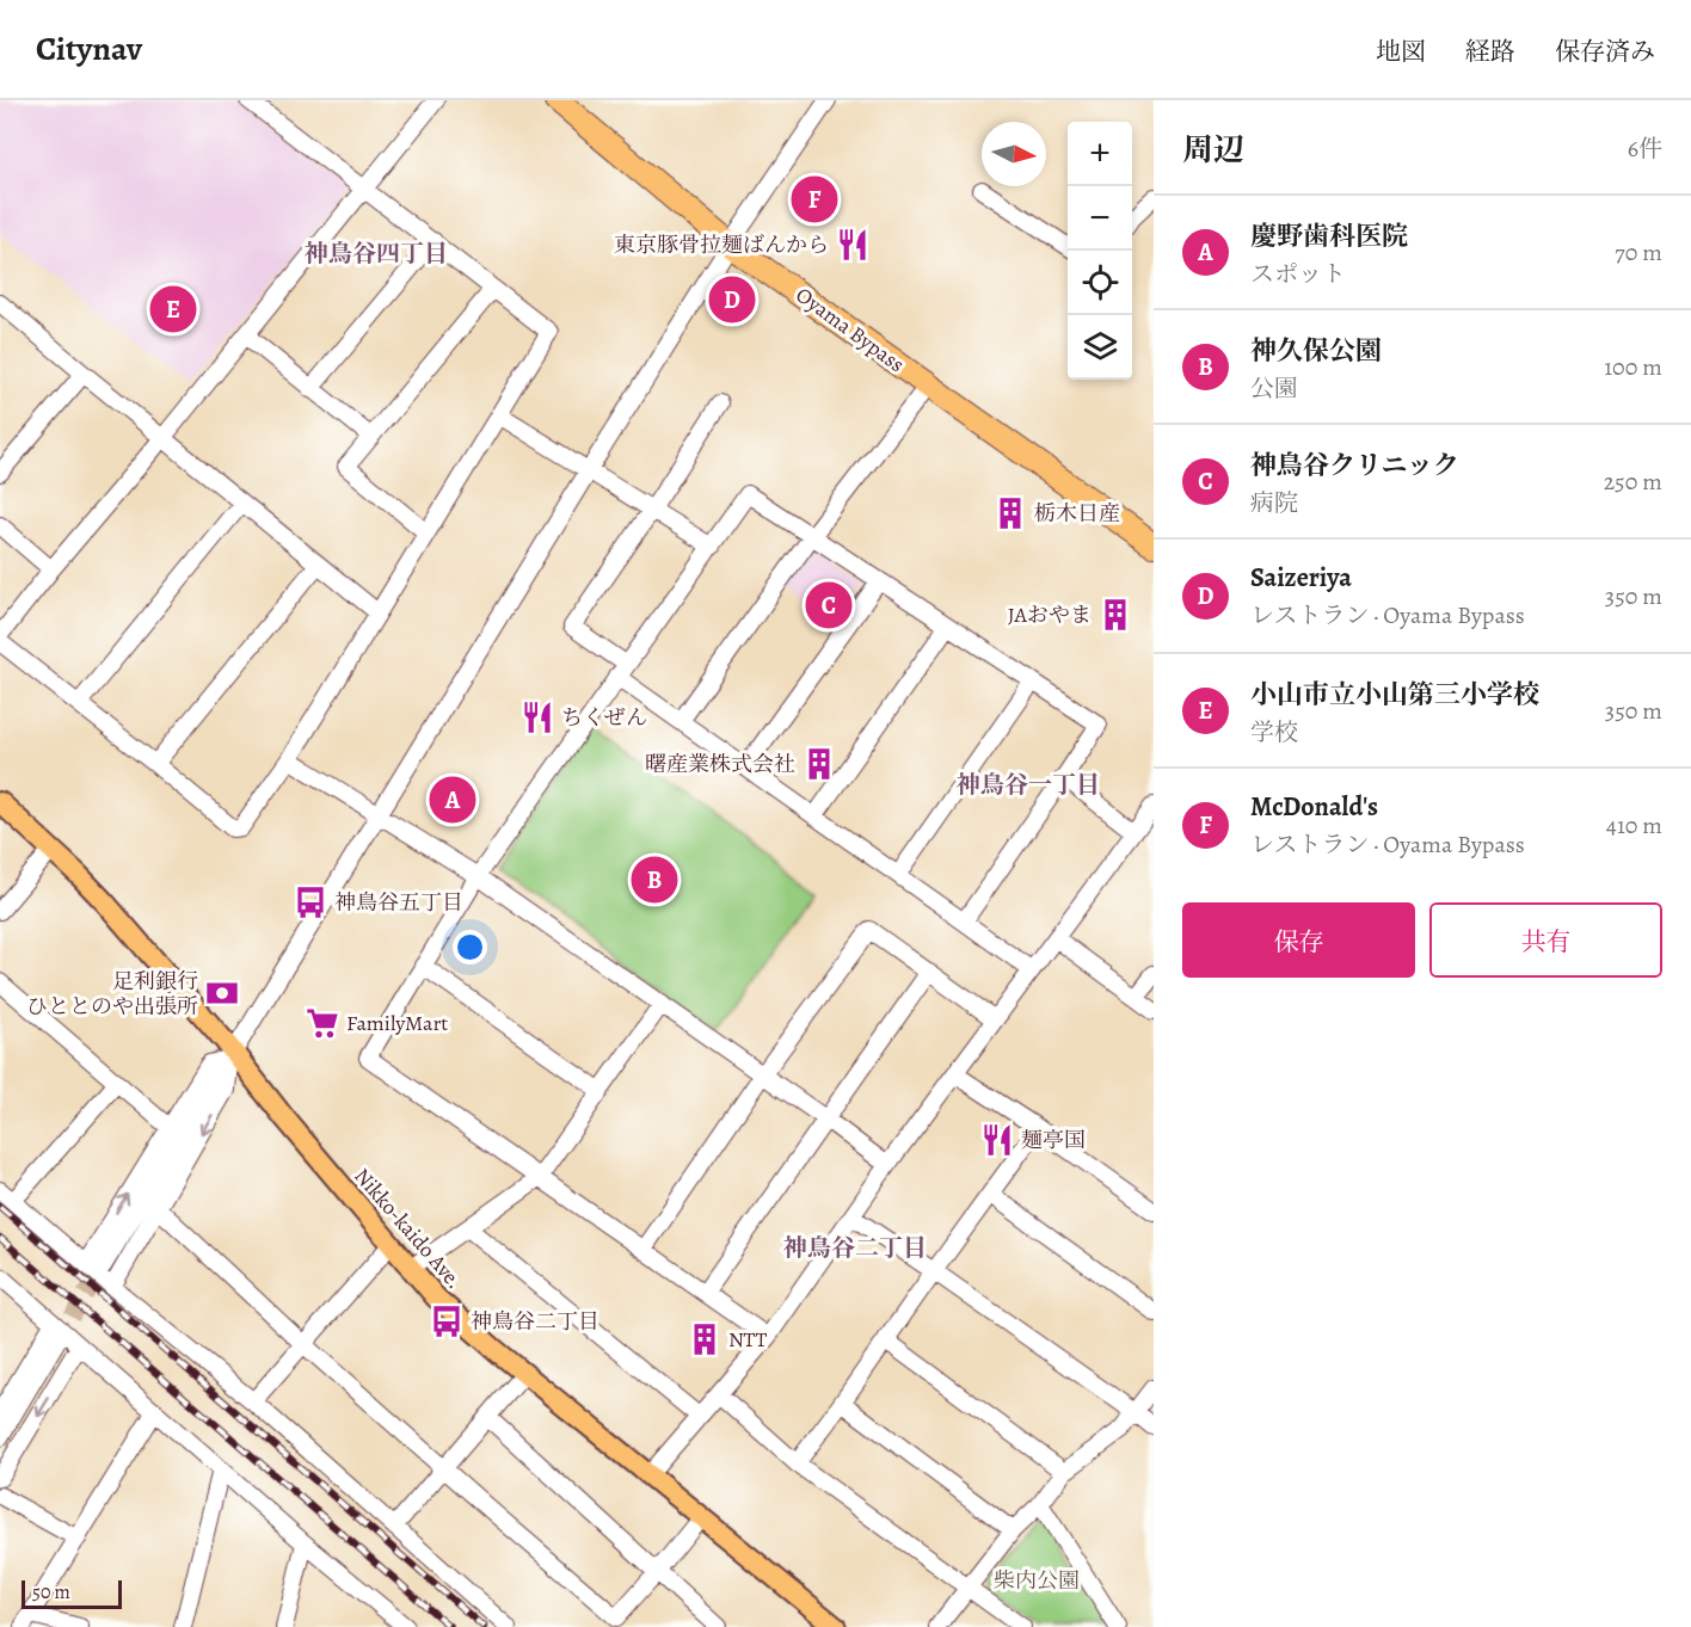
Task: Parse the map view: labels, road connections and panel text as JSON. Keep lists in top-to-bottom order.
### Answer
{
  "streets": {
    "highway": ["Oyama Bypass"],
    "main road": ["Nikko-kaido Ave."]
  },
  "districts": ["神鳥谷四丁目", "神鳥谷一丁目", "神鳥谷二丁目"],
  "parks": ["柴内公園"],
  "places": {
    "restaurant": ["東京豚骨拉麺ばんから", "ちくぜん", "麺亭国"],
    "building": [
      "栃木日産",
      "JAおやま",
      "曙産業株式会社",
      "NTT"
    ],
    "bus stop": ["神鳥谷五丁目", "神鳥谷二丁目"],
    "bank": ["足利銀行 ひととのや出張所"],
    "supermarket": ["FamilyMart"]
  },
  "scale_bar": "50 m",
  "north": "right",
  "page": {
    "header": "Citynav",
    "nav": ["地図", "経路", "保存済み"],
    "heading": ["周辺", "6件"],
    "map_buttons": ["+", "−"],
    "pins": [
      "F",
      "D",
      "E",
      "C",
      "A",
      "B"
    ],
    "list": [
      {
        "mark": "A",
        "name": "慶野歯科医院",
        "note": "スポット",
        "value": "70 m"
      },
      {
        "mark": "B",
        "name": "神久保公園",
        "note": "公園",
        "value": "100 m"
      },
      {
        "mark": "C",
        "name": "神鳥谷クリニック",
        "note": "病院",
        "value": "250 m"
      },
      {
        "mark": "D",
        "name": "Saizeriya",
        "note": "レストラン · Oyama Bypass",
        "value": "350 m"
      },
      {
        "mark": "E",
        "name": "小山市立小山第三小学校",
        "note": "学校",
        "value": "350 m"
      },
      {
        "mark": "F",
        "name": "McDonald's",
        "note": "レストラン · Oyama Bypass",
        "value": "410 m"
      }
    ],
    "buttons": ["保存", "共有"],
    "scale": "50 m"
  }
}
